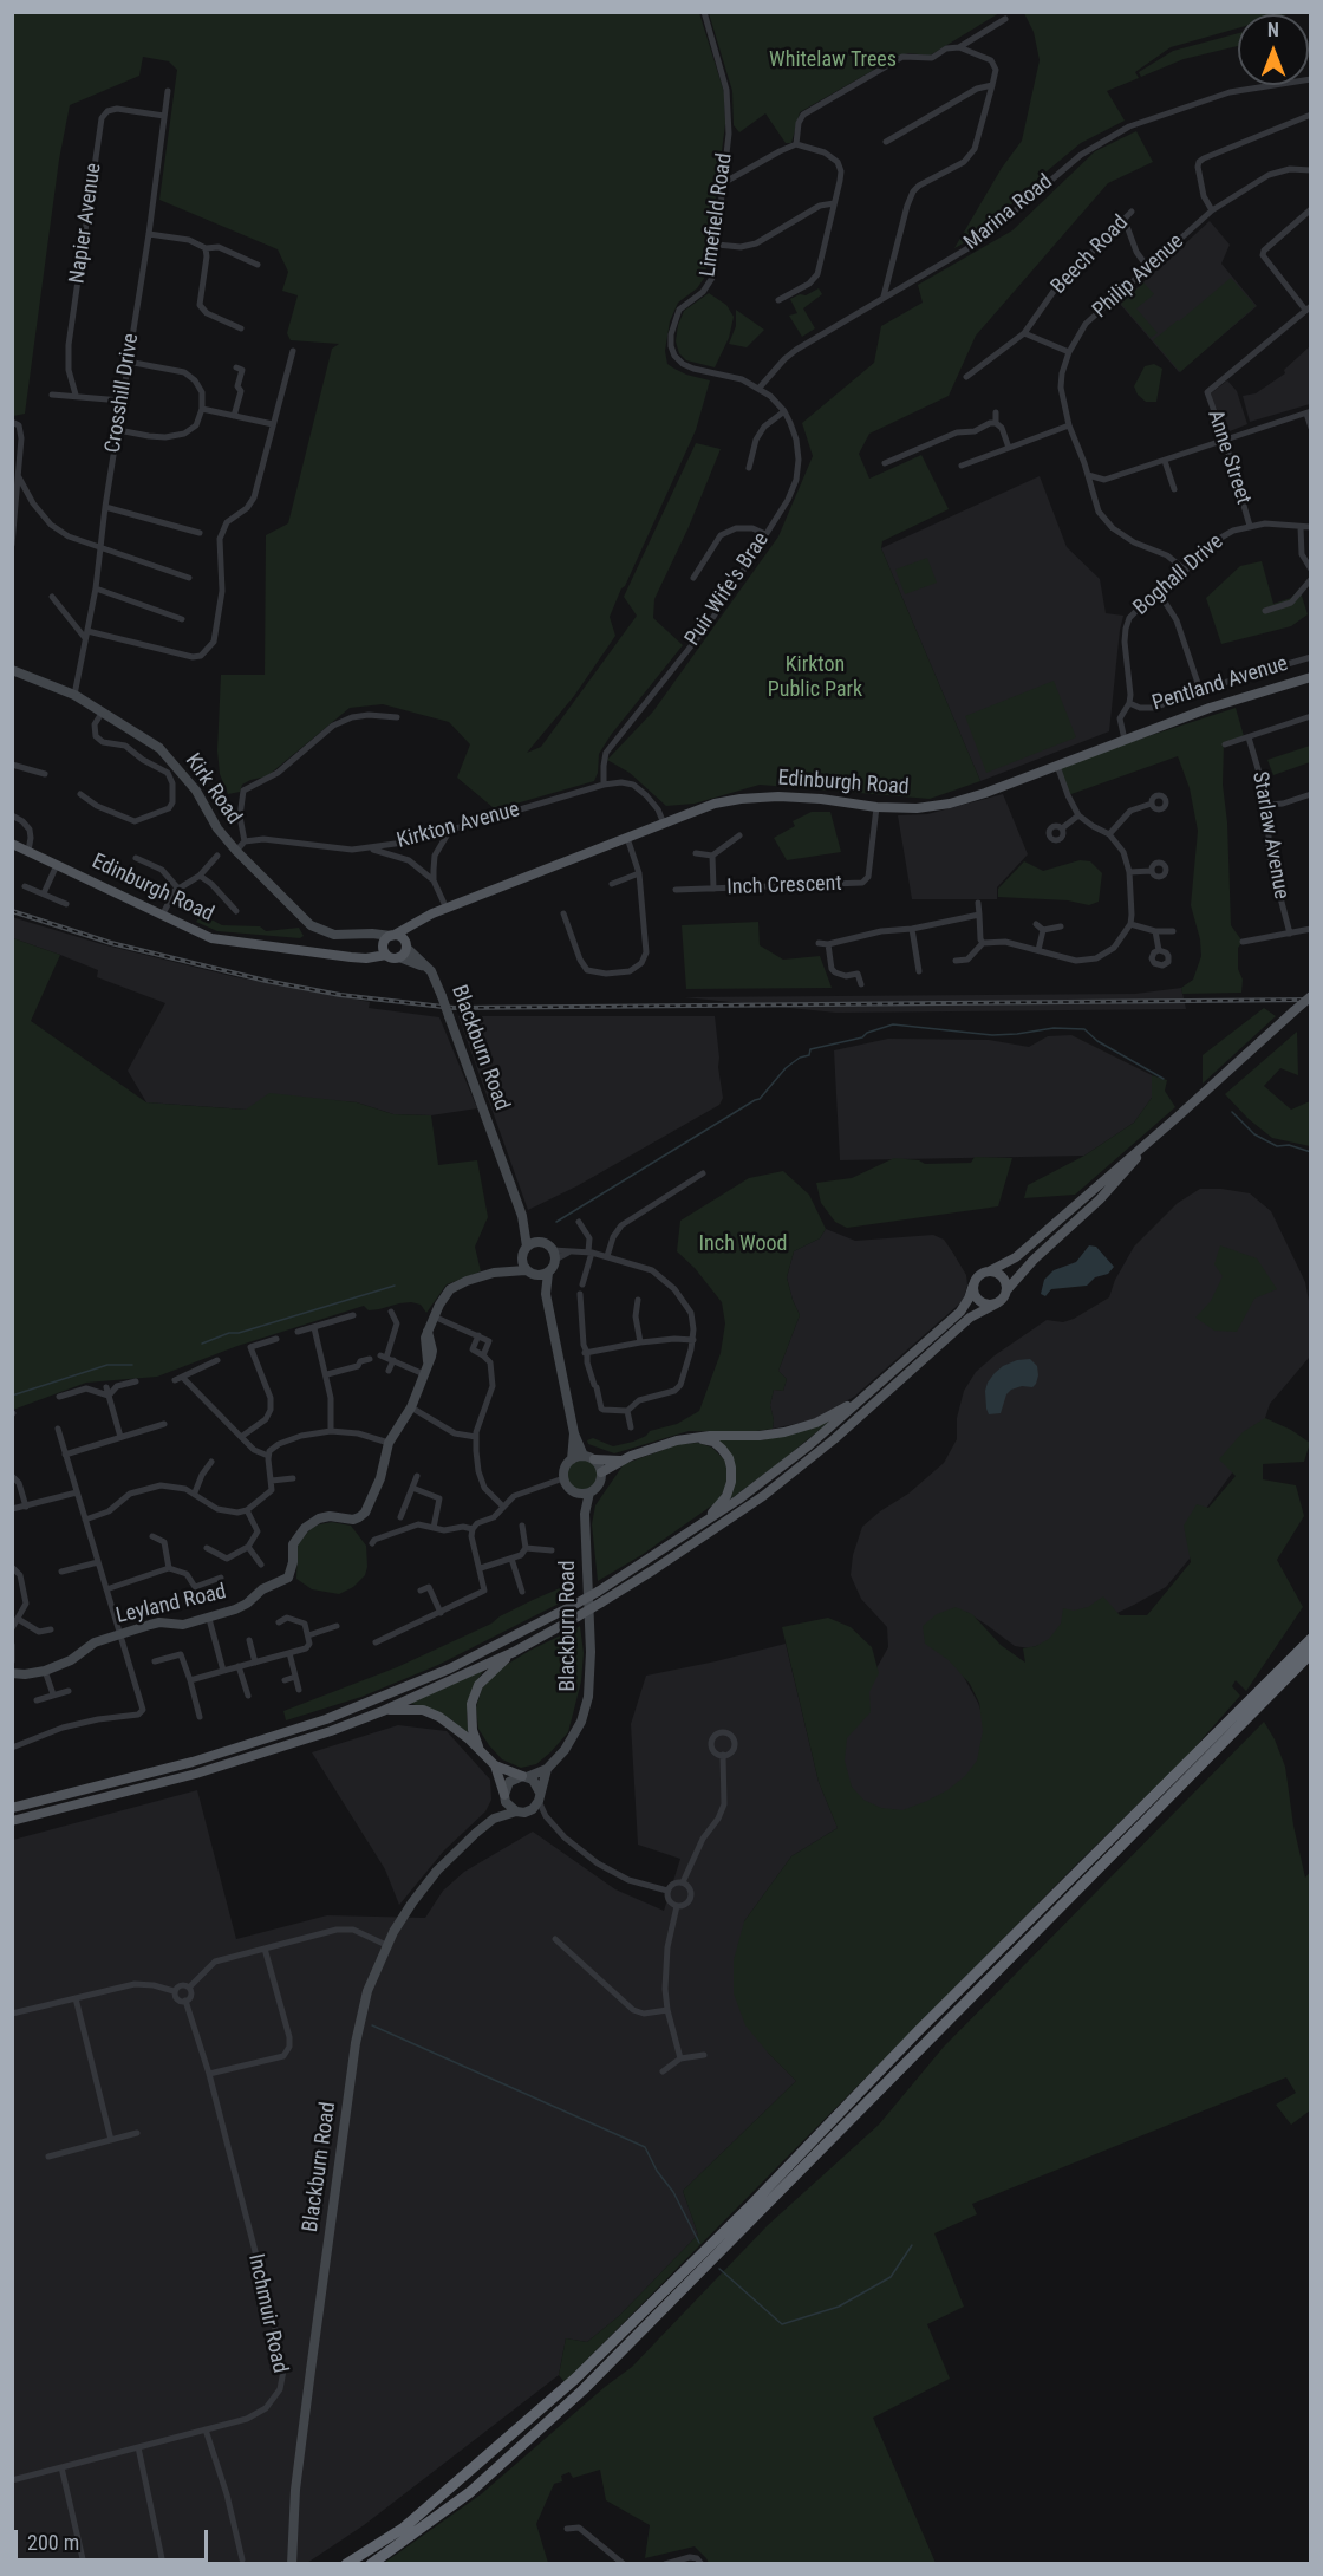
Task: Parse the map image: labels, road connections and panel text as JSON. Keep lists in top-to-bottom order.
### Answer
{
  "streets": {
    "main road": [
      "Edinburgh Road",
      "Kirk Road",
      "Blackburn Road",
      "Leyland Road"
    ],
    "street": [
      "Marina Road",
      "Limefield Road",
      "Napier Avenue",
      "Beech Road",
      "Philip Avenue",
      "Crosshill Drive",
      "Anne Street",
      "Boghall Drive",
      "Puir Wife's Brae",
      "Pentland Avenue",
      "Kirkton Avenue",
      "Starlaw Avenue",
      "Inch Crescent",
      "Inchmuir Road"
    ]
  },
  "crossings": [
    ["Marina Road", "Limefield Road"],
    ["Marina Road", "Puir Wife's Brae"],
    ["Limefield Road", "Puir Wife's Brae"],
    ["Napier Avenue", "Crosshill Drive"],
    ["Philip Avenue", "Boghall Drive"],
    ["Crosshill Drive", "Kirk Road"],
    ["Anne Street", "Boghall Drive"],
    ["Boghall Drive", "Pentland Avenue"],
    ["Boghall Drive", "Edinburgh Road"],
    ["Puir Wife's Brae", "Kirkton Avenue"],
    ["Edinburgh Road", "Kirk Road"],
    ["Edinburgh Road", "Kirkton Avenue"],
    ["Edinburgh Road", "Inch Crescent"],
    ["Edinburgh Road", "Blackburn Road"],
    ["Kirk Road", "Blackburn Road"],
    ["Blackburn Road", "Leyland Road"]
  ],
  "parks": ["Whitelaw Trees", "Kirkton Public Park", "Inch Wood"],
  "scale_bar": "200 m",
  "north": "top"
}
